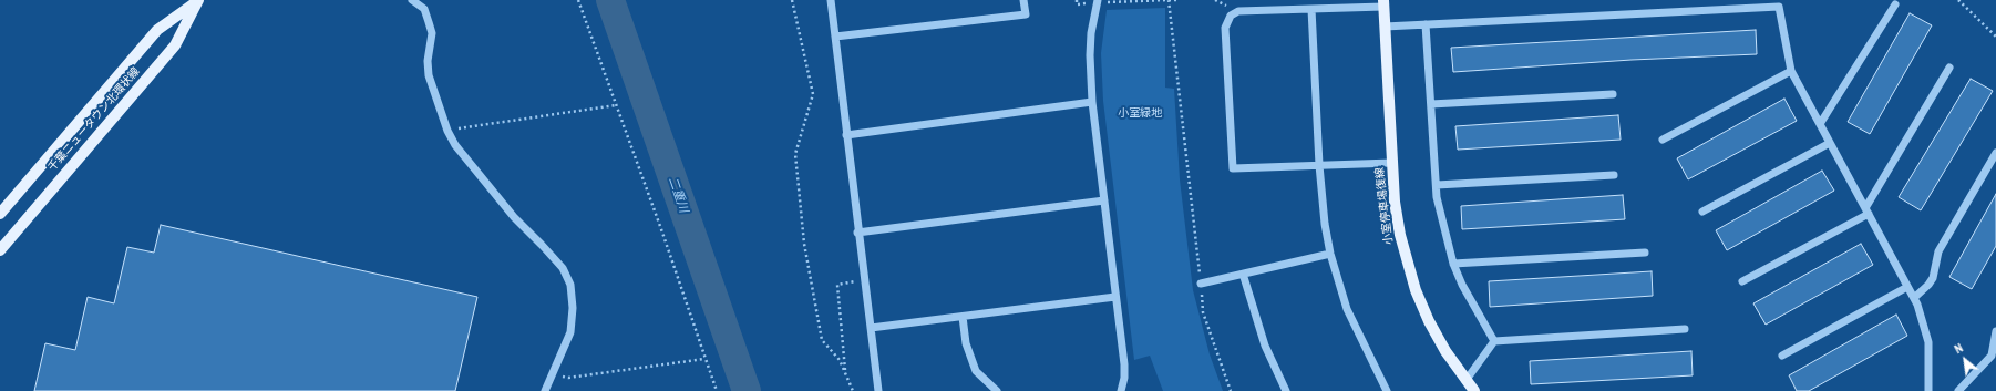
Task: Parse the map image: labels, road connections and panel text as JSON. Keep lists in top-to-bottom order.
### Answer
{
  "streets": {
    "main road": ["千葉ニュータウン北環状線", "小室停車場復線"]
  },
  "water": ["二重川"],
  "parks": ["小室緑地"],
  "north": "top left"
}
